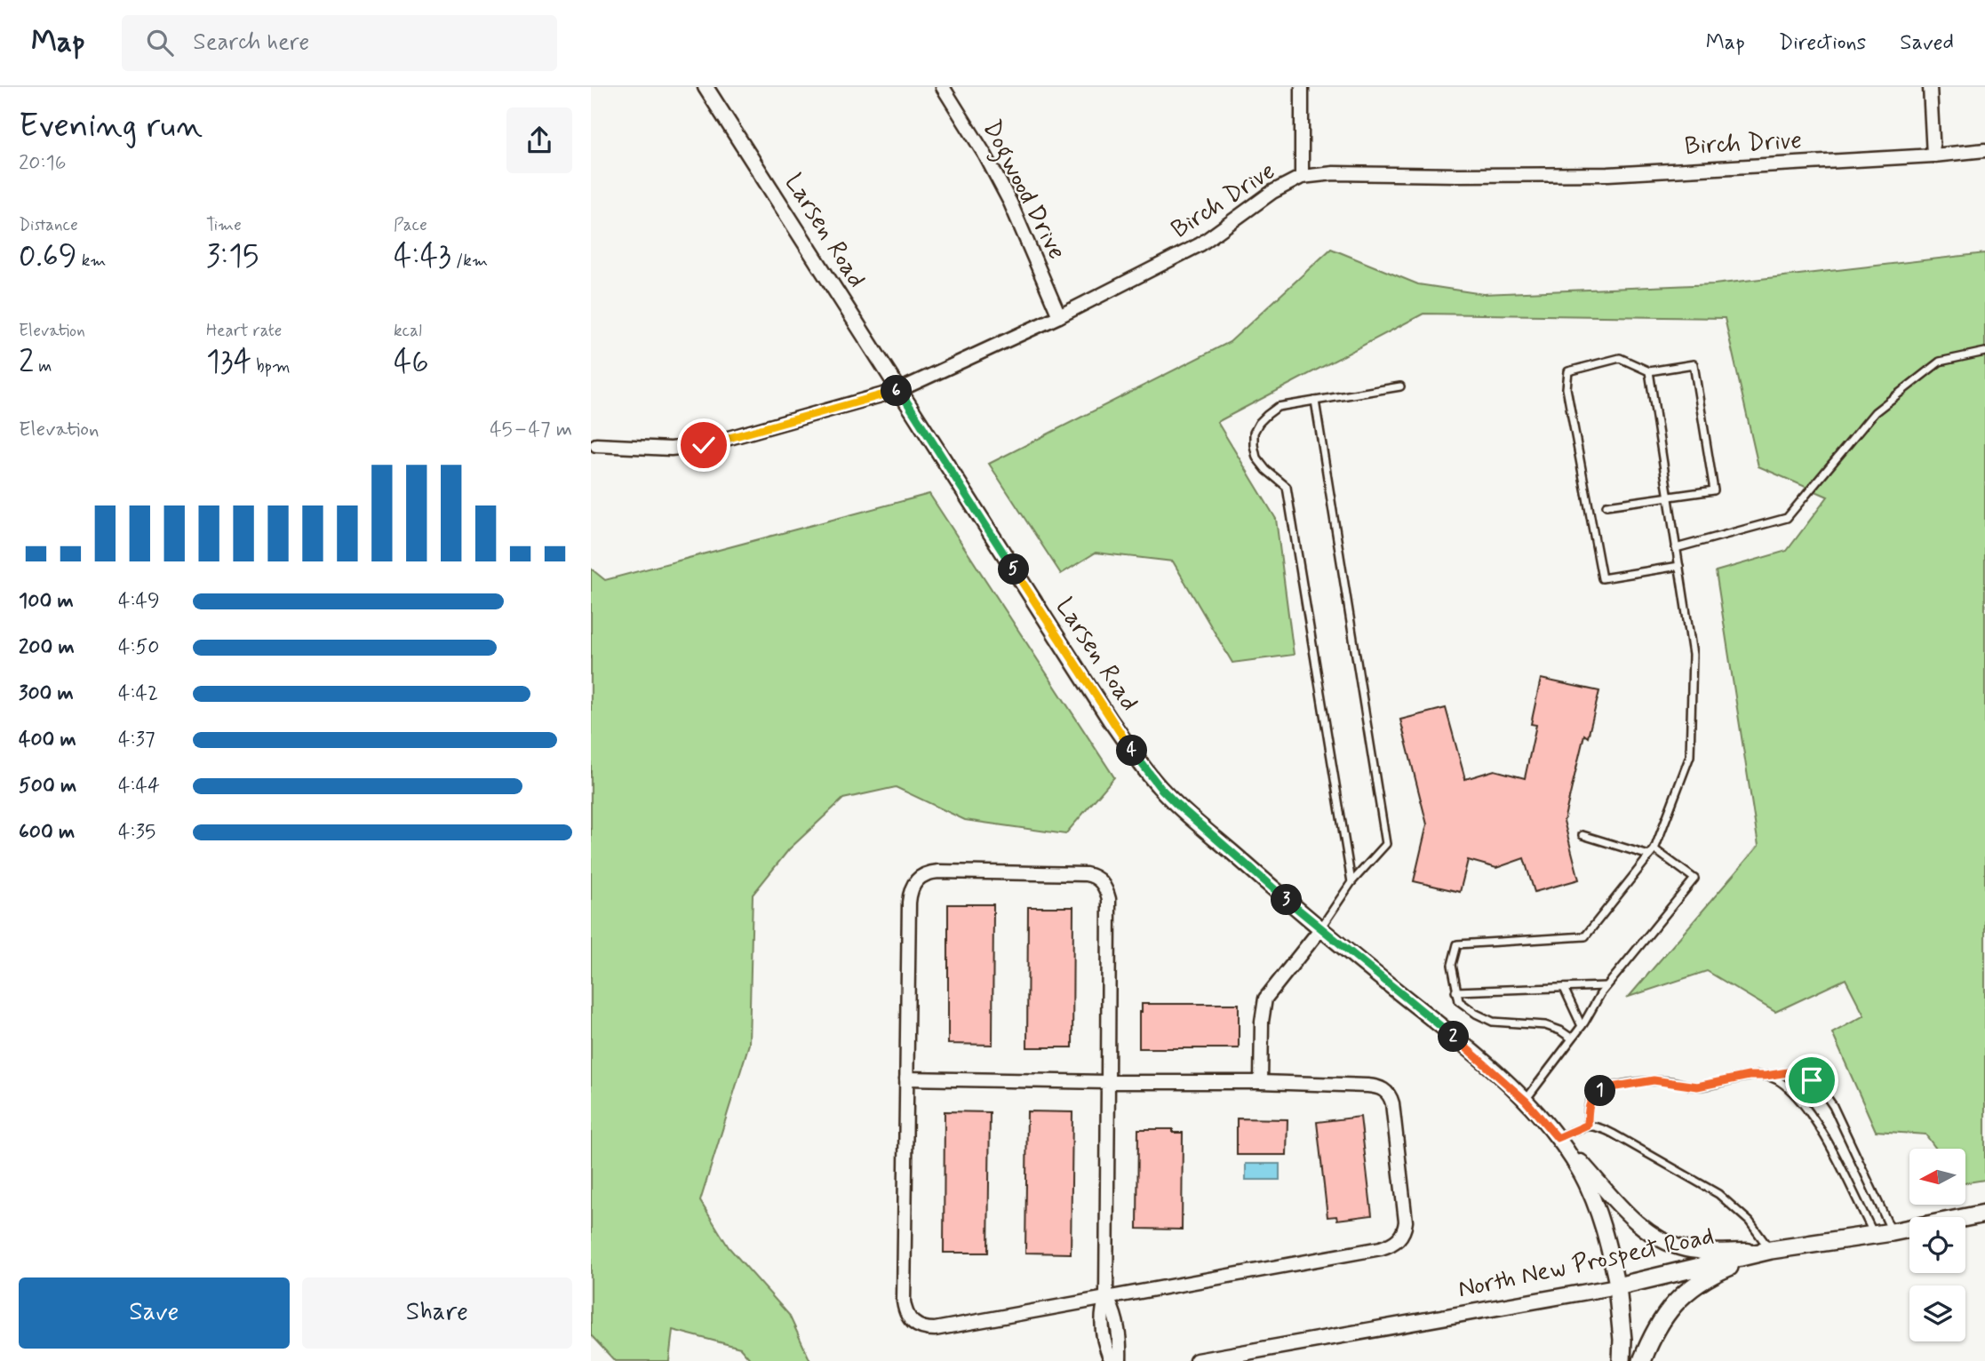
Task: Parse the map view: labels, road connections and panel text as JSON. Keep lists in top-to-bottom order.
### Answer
{
  "streets": {
    "main road": ["North New Prospect Road"],
    "street": ["Birch Drive", "Dogwood Drive", "Larsen Road"]
  },
  "crossings": [
    ["Birch Drive", "Dogwood Drive"],
    ["Birch Drive", "Larsen Road"],
    ["Larsen Road", "North New Prospect Road"]
  ],
  "north": "left",
  "page": {
    "header": "Map",
    "search": "Search here",
    "nav": ["Map", "Directions", "Saved"],
    "heading": ["Evening run", "20:16"],
    "stats": [
      ["Distance", "0.69 km"],
      ["Time", "3:15"],
      ["Pace", "4:43 /km"],
      ["Elevation", "2 m"],
      ["Heart rate", "134 bpm"],
      ["kcal", "46"]
    ],
    "pins": [
      "6",
      "5",
      "4",
      "3",
      "2",
      "1"
    ],
    "chart": ["Elevation", "45–47 m"],
    "list": [
      {
        "name": "100 m",
        "note": "4:49"
      },
      {
        "name": "200 m",
        "note": "4:50"
      },
      {
        "name": "300 m",
        "note": "4:42"
      },
      {
        "name": "400 m",
        "note": "4:37"
      },
      {
        "name": "500 m",
        "note": "4:44"
      },
      {
        "name": "600 m",
        "note": "4:35"
      }
    ],
    "buttons": ["Save", "Share"]
  }
}
